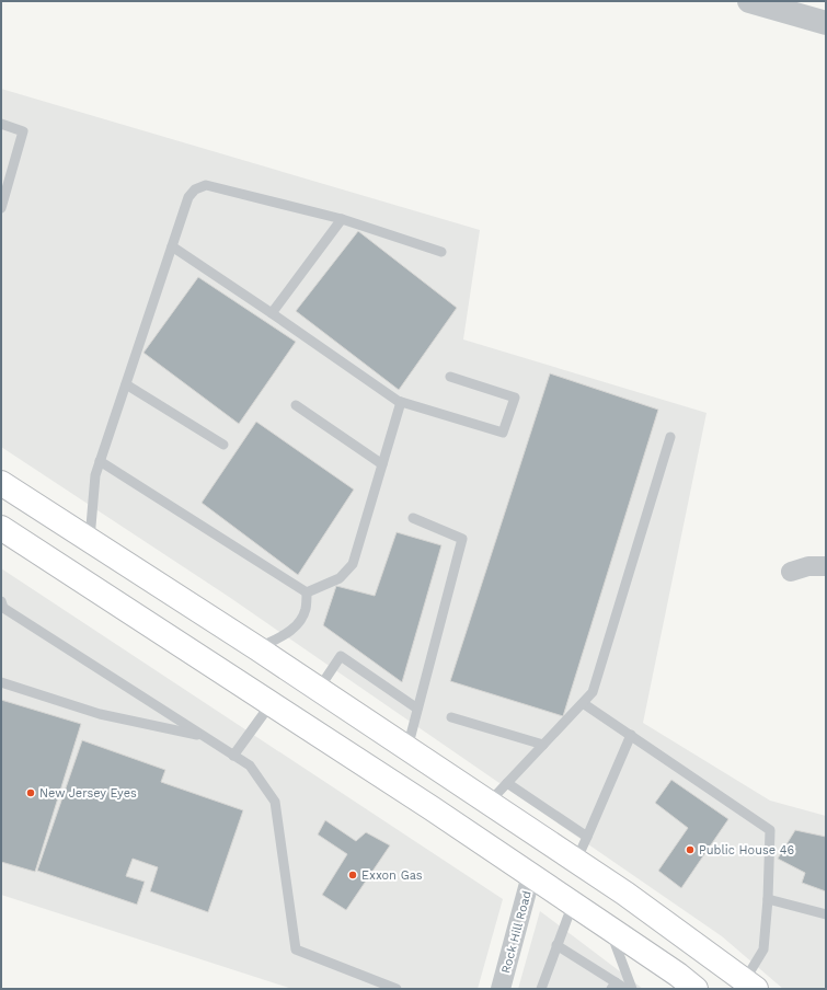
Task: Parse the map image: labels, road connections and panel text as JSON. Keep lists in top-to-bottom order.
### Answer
{
  "streets": {
    "street": ["Rock Hill Road"]
  },
  "places": ["New Jersey Eyes", "Public House 46", "Exxon Gas"]
}
